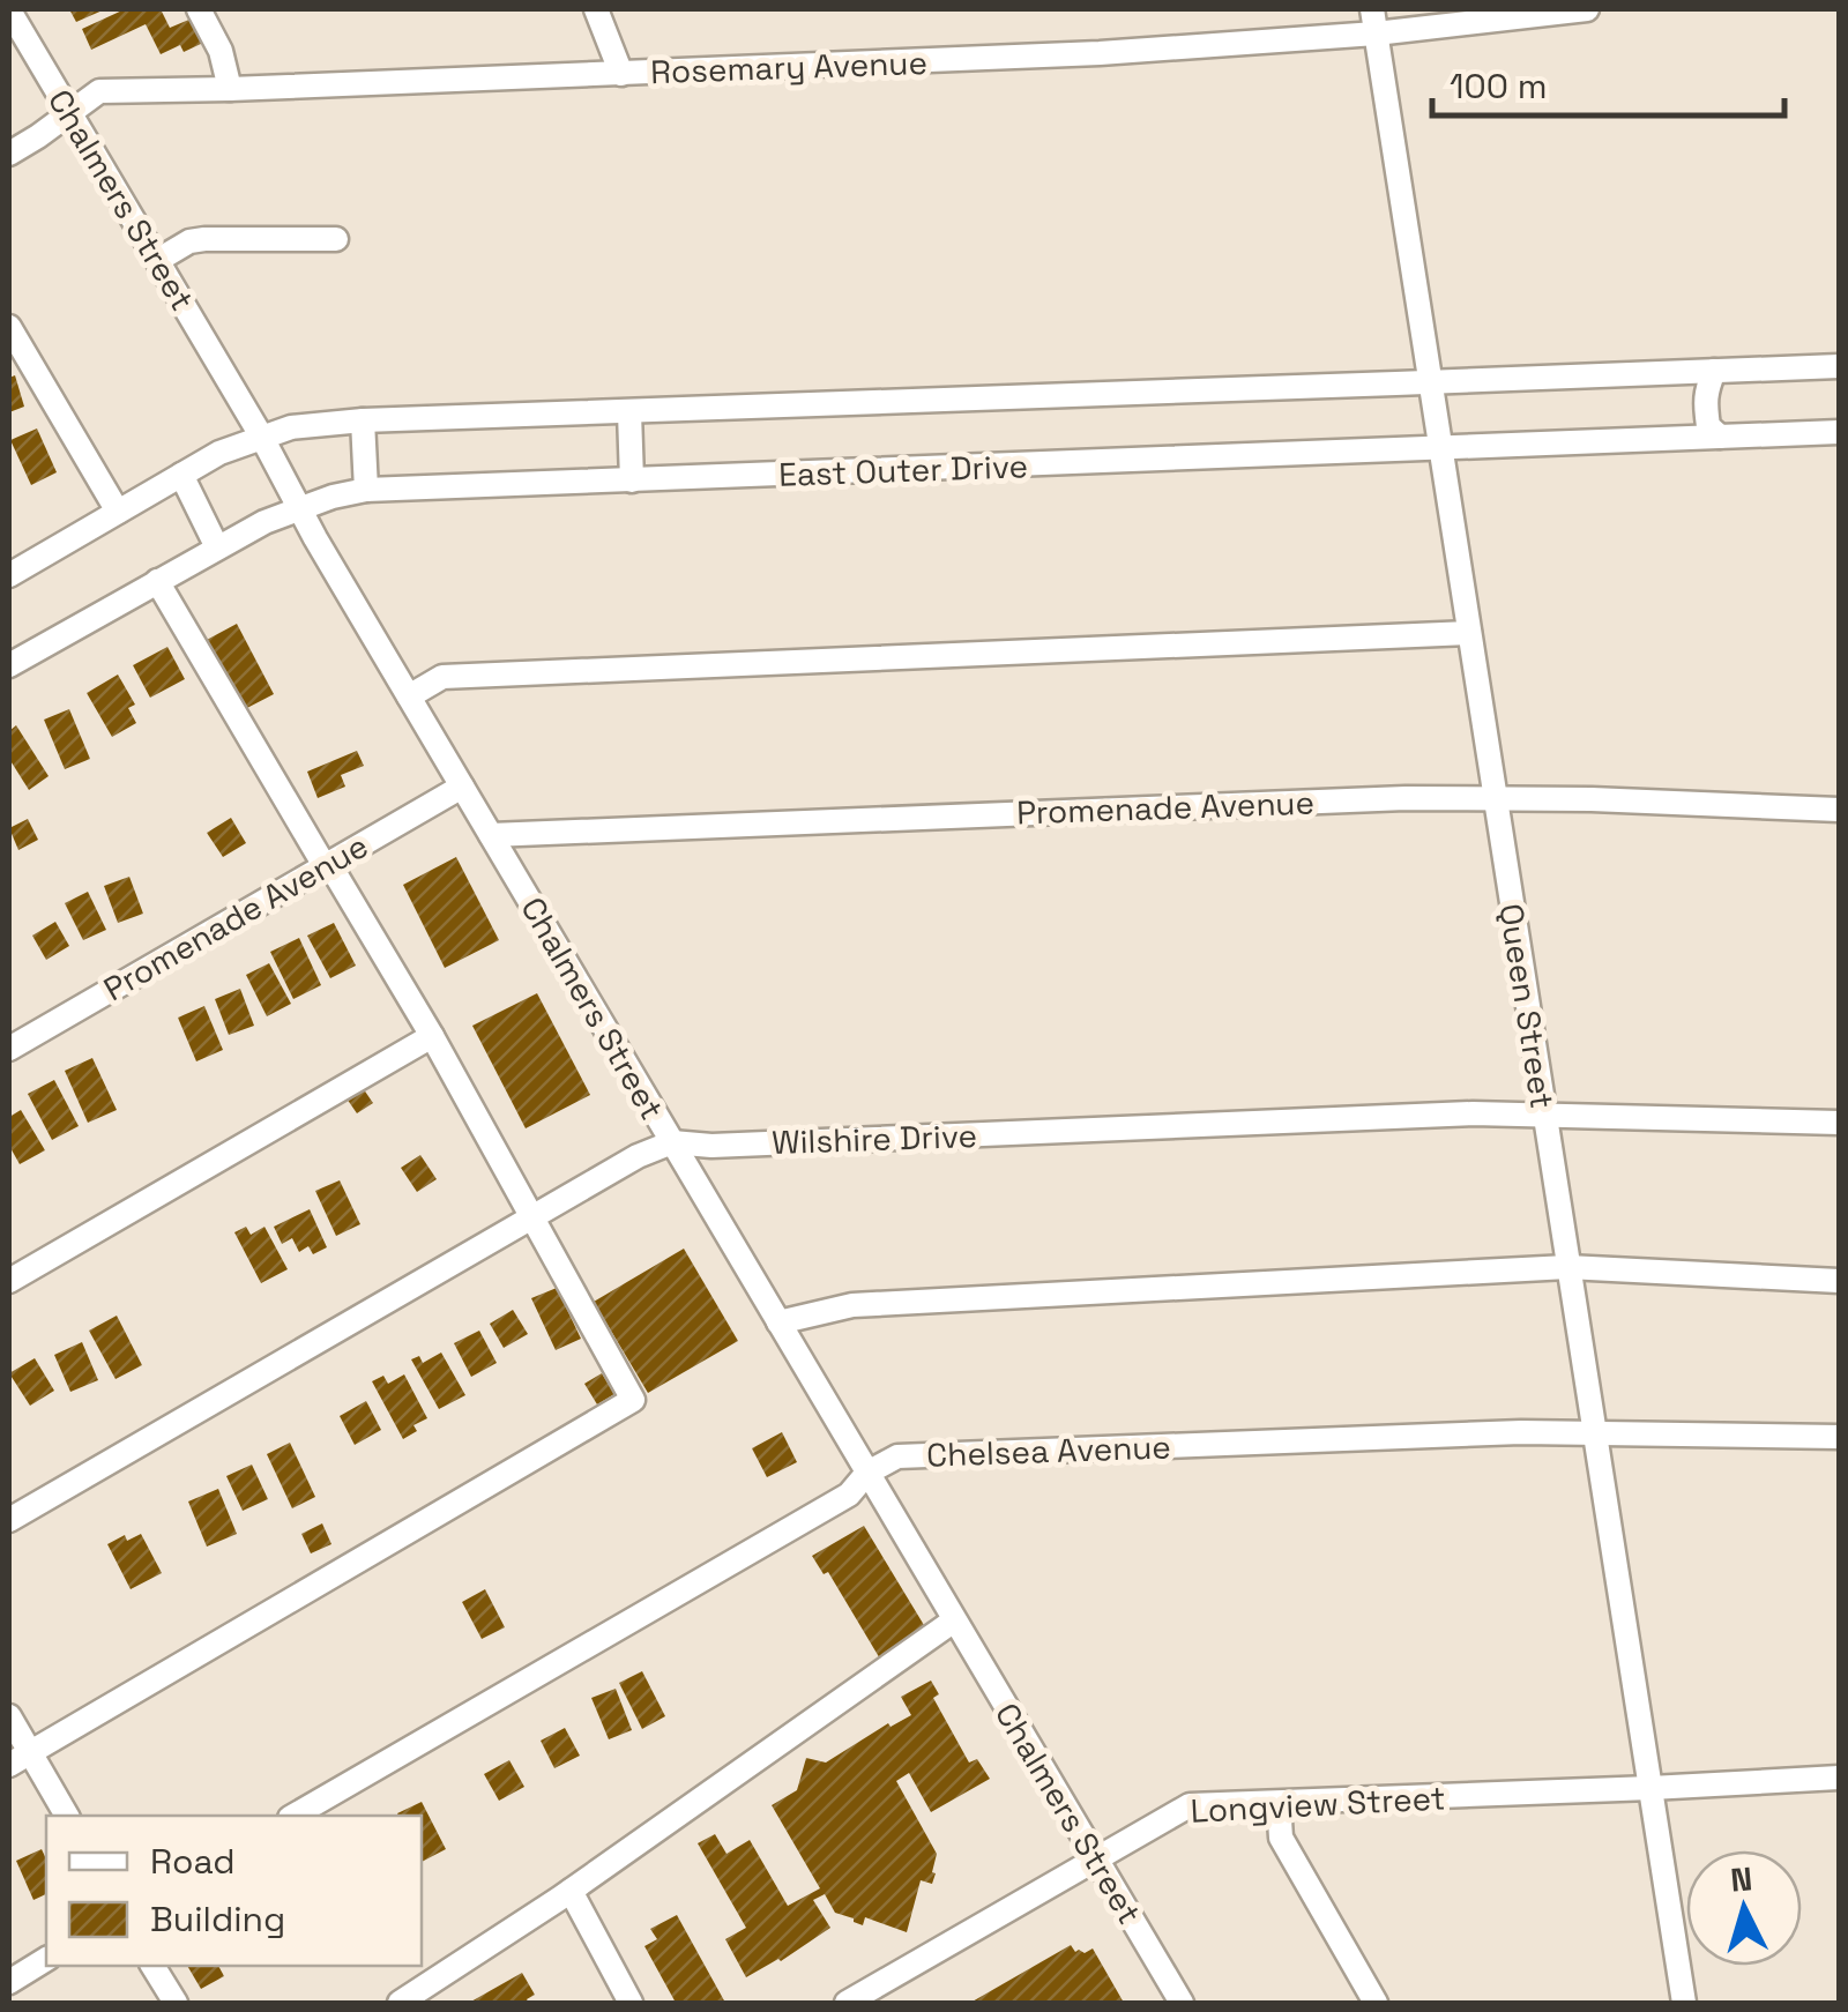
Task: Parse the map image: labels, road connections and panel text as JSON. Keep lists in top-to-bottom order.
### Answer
{
  "streets": {
    "street": [
      "Rosemary Avenue",
      "Chalmers Street",
      "East Outer Drive",
      "Promenade Avenue",
      "Queen Street",
      "Wilshire Drive",
      "Chelsea Avenue",
      "Longview Street"
    ]
  },
  "crossings": [
    ["Rosemary Avenue", "Chalmers Street"],
    ["Rosemary Avenue", "Queen Street"],
    ["Chalmers Street", "East Outer Drive"],
    ["Chalmers Street", "Promenade Avenue"],
    ["Chalmers Street", "Wilshire Drive"],
    ["Chalmers Street", "Chelsea Avenue"],
    ["Chalmers Street", "Longview Street"],
    ["East Outer Drive", "Queen Street"],
    ["Promenade Avenue", "Queen Street"],
    ["Queen Street", "Wilshire Drive"],
    ["Queen Street", "Chelsea Avenue"],
    ["Queen Street", "Longview Street"]
  ],
  "legend": ["Road", "Building"],
  "scale_bar": "100 m",
  "north": "top"
}
